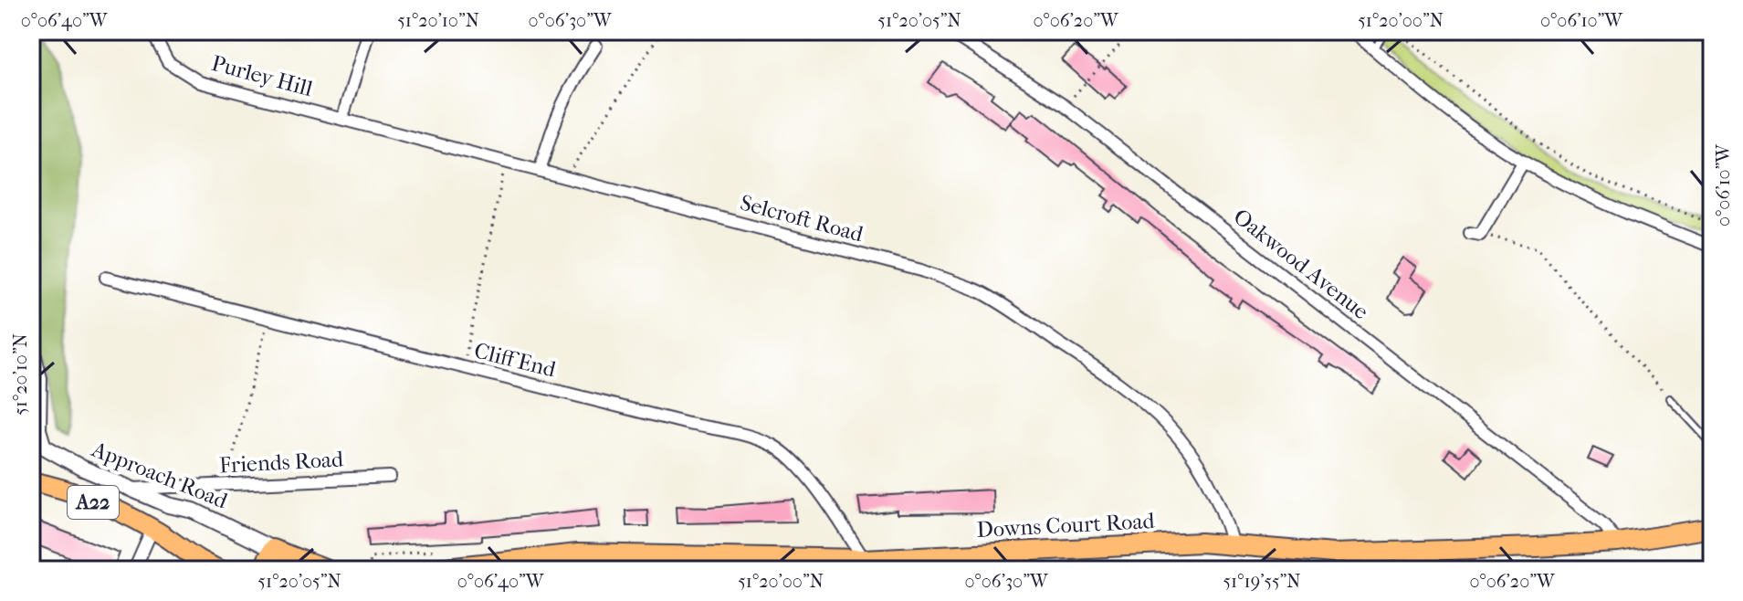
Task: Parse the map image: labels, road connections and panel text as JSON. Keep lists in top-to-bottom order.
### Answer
{
  "streets": {
    "main road": ["A22", "Downs Court Road"],
    "street": [
      "Purley Hill",
      "Selcroft Road",
      "Oakwood Avenue",
      "Cliff End",
      "Friends Road",
      "Approach Road"
    ]
  },
  "crossings": [
    ["Purley Hill", "Selcroft Road"],
    ["Selcroft Road", "Downs Court Road"],
    ["Oakwood Avenue", "Downs Court Road"],
    ["Cliff End", "Downs Court Road"],
    ["Friends Road", "Approach Road"]
  ],
  "coordinates": [
    "0°06'40\"W",
    "51°20'10\"N",
    "0°06'30\"W",
    "51°20'05\"N",
    "0°06'20\"W",
    "51°20'00\"N",
    "0°06'10\"W",
    "51°19'55\"N"
  ]
}
